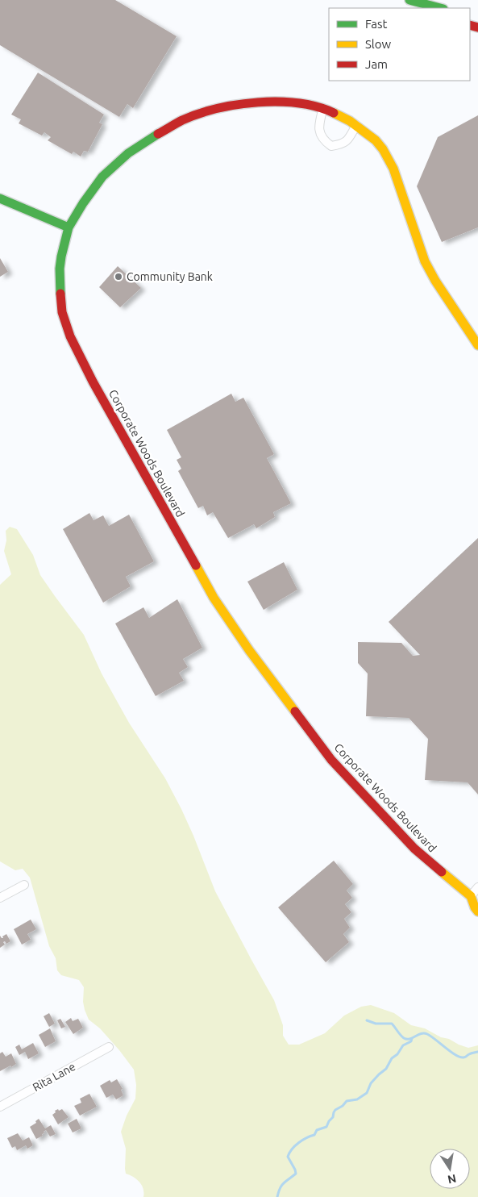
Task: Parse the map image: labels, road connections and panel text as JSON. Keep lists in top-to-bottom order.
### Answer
{
  "streets": {
    "main road": ["Corporate Woods Boulevard"],
    "street": ["Rita Lane"]
  },
  "places": ["Community Bank"],
  "legend": ["Fast", "Slow", "Jam"],
  "north": "bottom"
}
